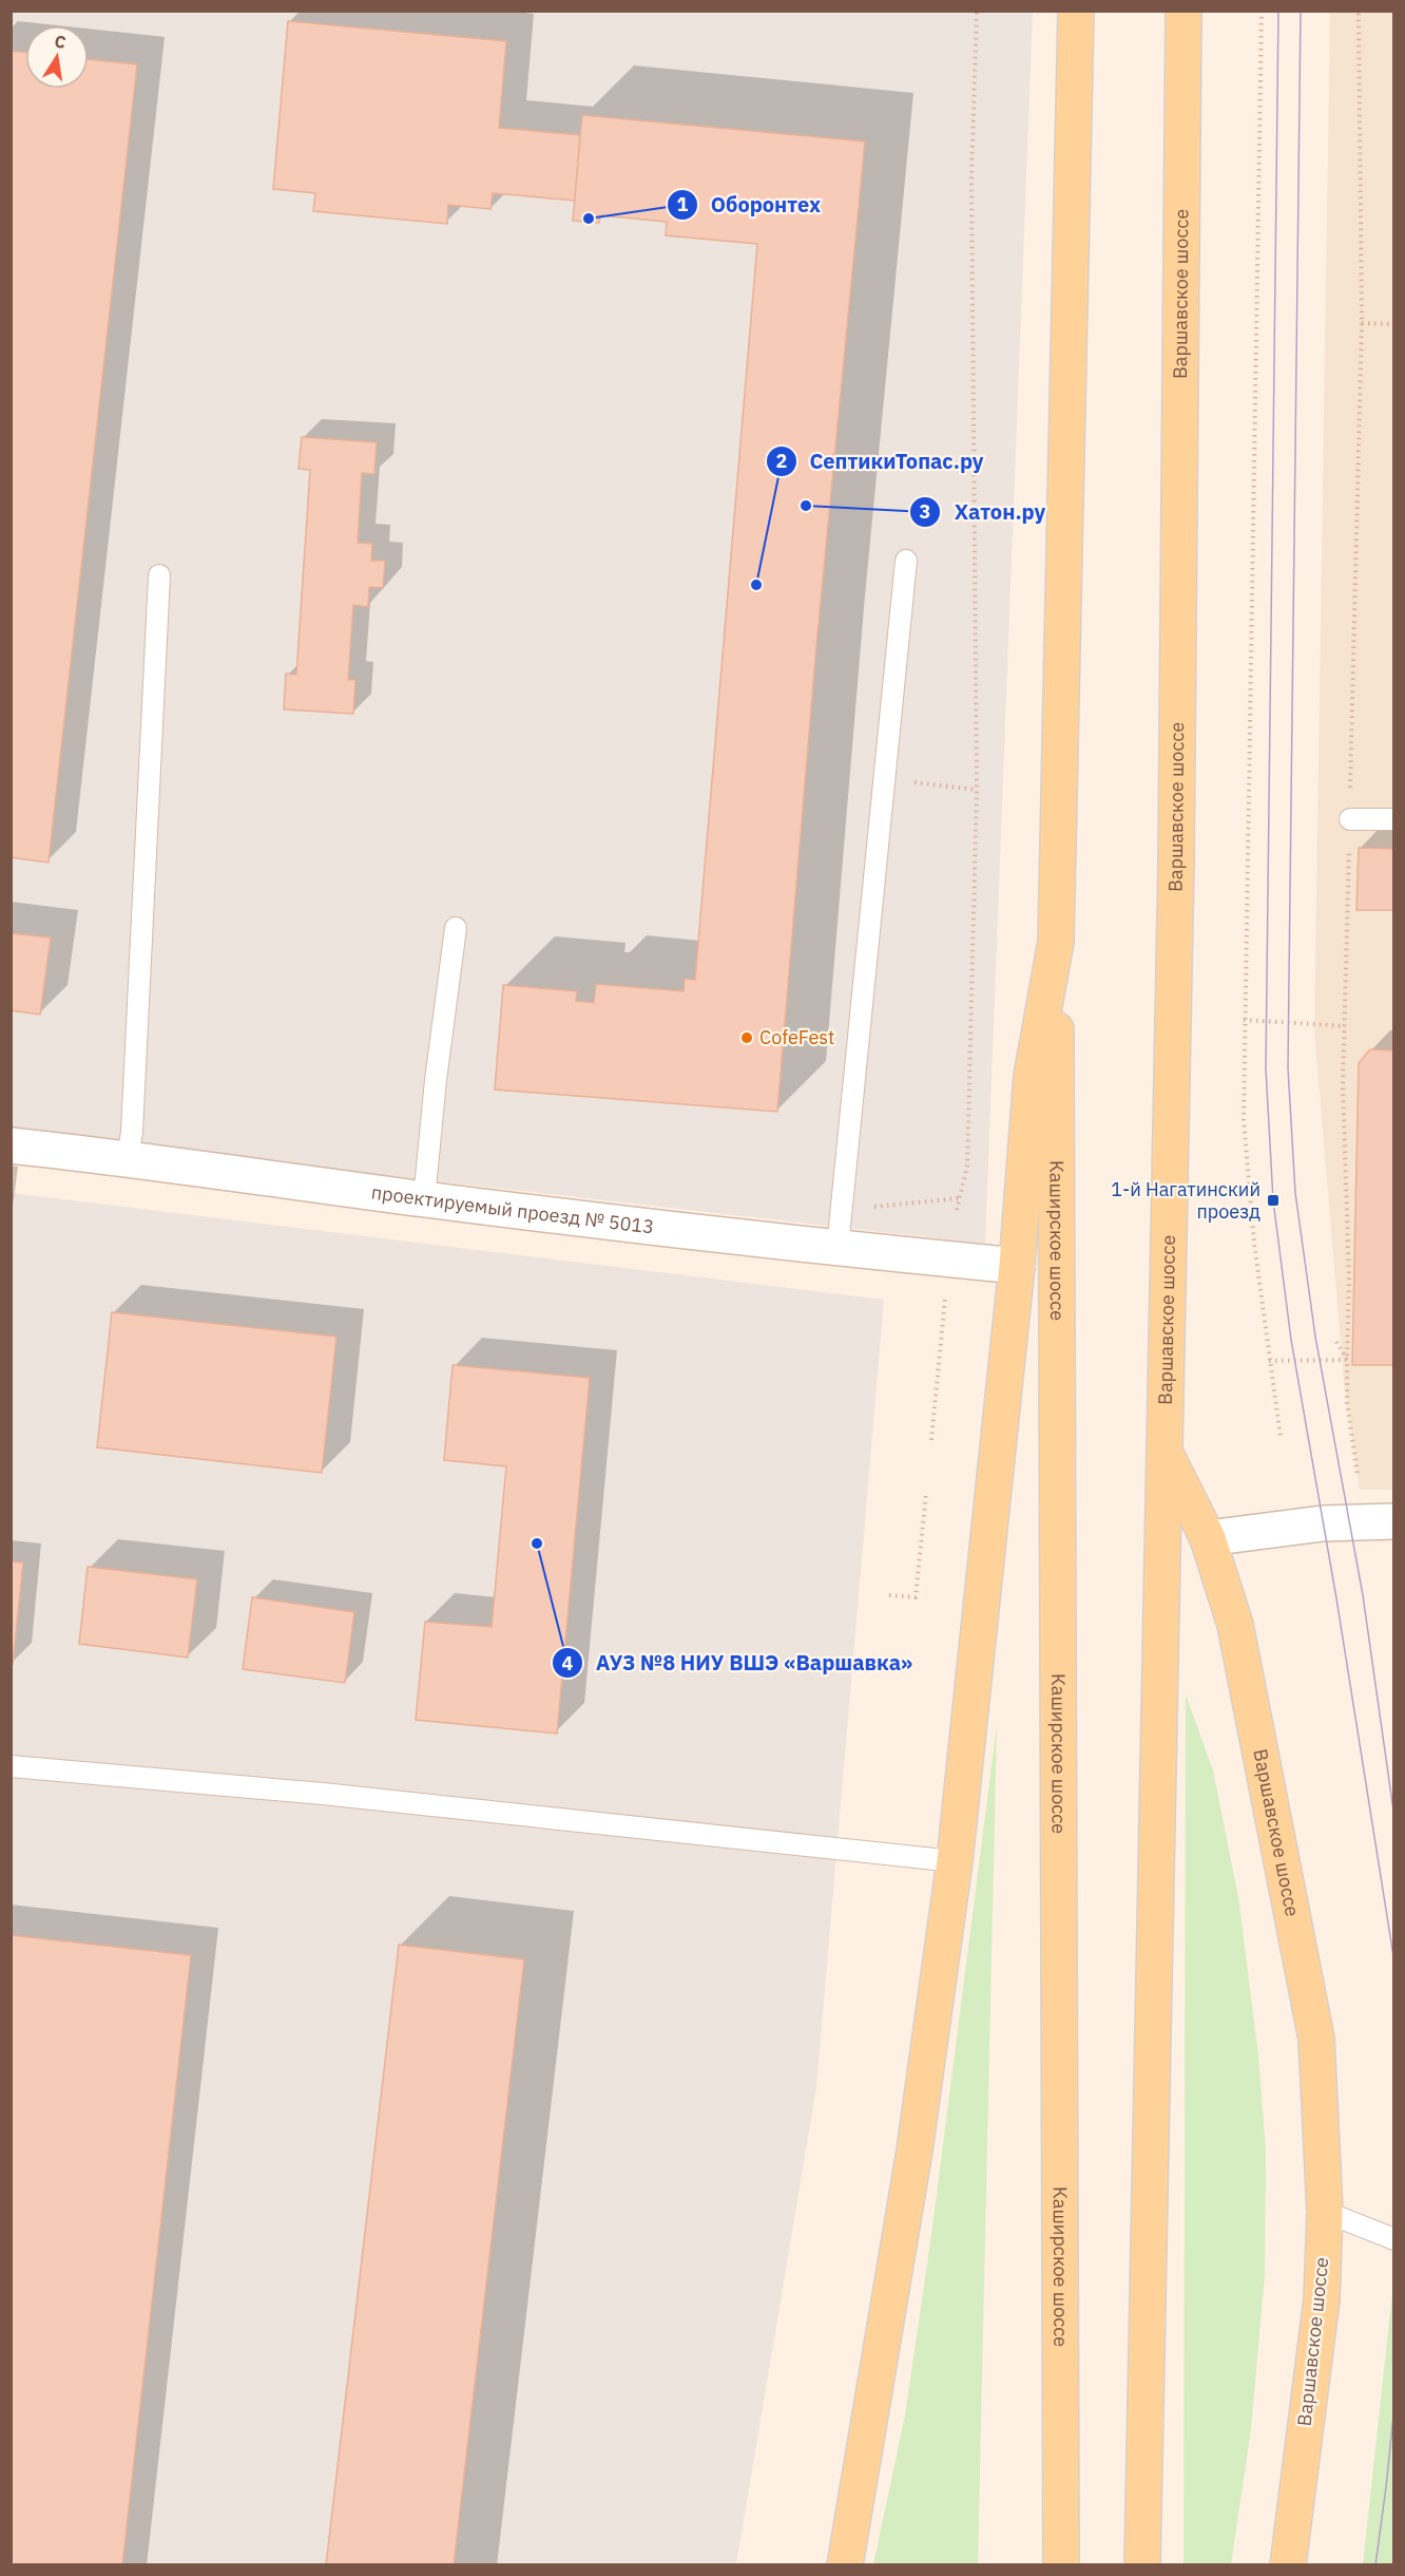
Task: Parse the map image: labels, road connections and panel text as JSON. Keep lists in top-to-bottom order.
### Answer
{
  "streets": {
    "main road": ["Варшавское шоссе", "Каширское шоссе"],
    "street": ["проектируемый проезд № 5013"]
  },
  "places": {
    "other": [
      "Оборонтех",
      "Хатон.ру",
      "СептикиТопас.ру",
      "CofeFest",
      "АУЗ №8 НИУ ВШЭ «Варшавка»"
    ],
    "transit": ["1-й Нагатинский проезд"]
  },
  "north": "top"
}
